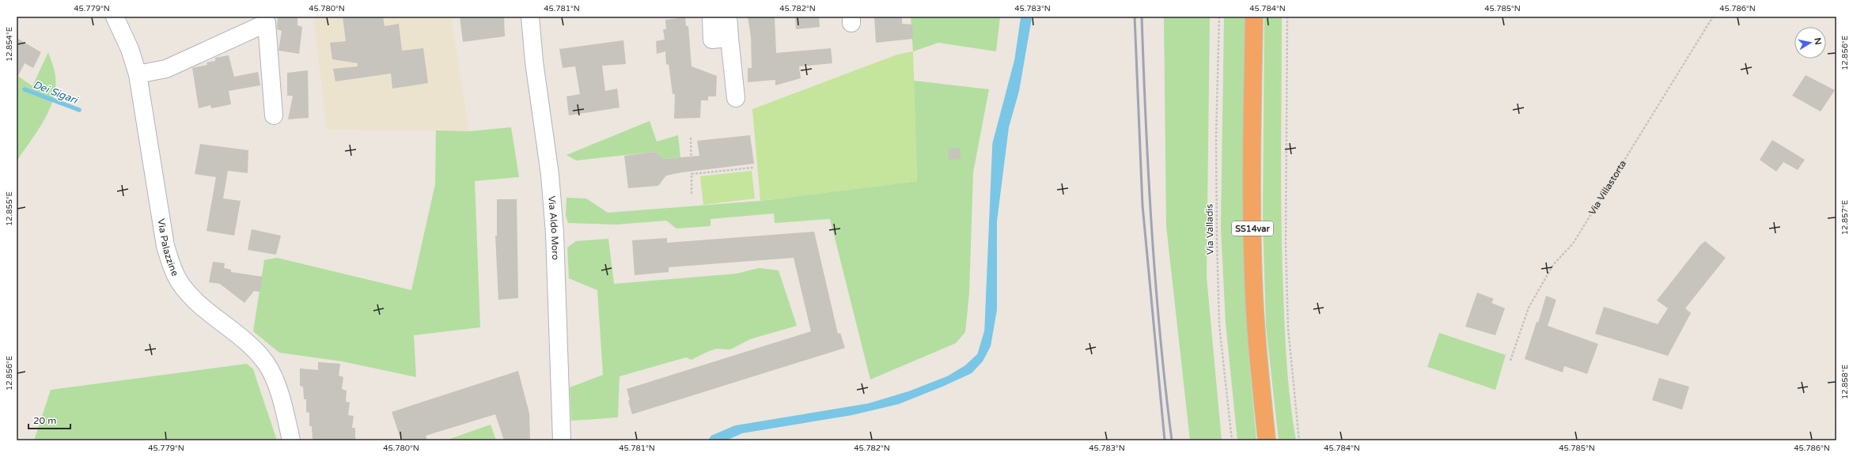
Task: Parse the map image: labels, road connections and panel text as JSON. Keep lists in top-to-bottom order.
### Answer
{
  "streets": {
    "highway": ["SS14var"],
    "street": ["Via Aldo Moro", "Via Palazzine"],
    "path": ["Via Villastorta", "Via Valladis"]
  },
  "water": ["Dei Sigari"],
  "scale_bar": "20 m",
  "north": "right",
  "coordinates": [
    "45.779°N",
    "45.780°N",
    "45.781°N",
    "45.782°N",
    "45.783°N",
    "45.784°N",
    "45.785°N",
    "45.786°N",
    "12.854°E",
    "12.856°E",
    "12.855°E",
    "12.857°E",
    "12.858°E"
  ]
}
